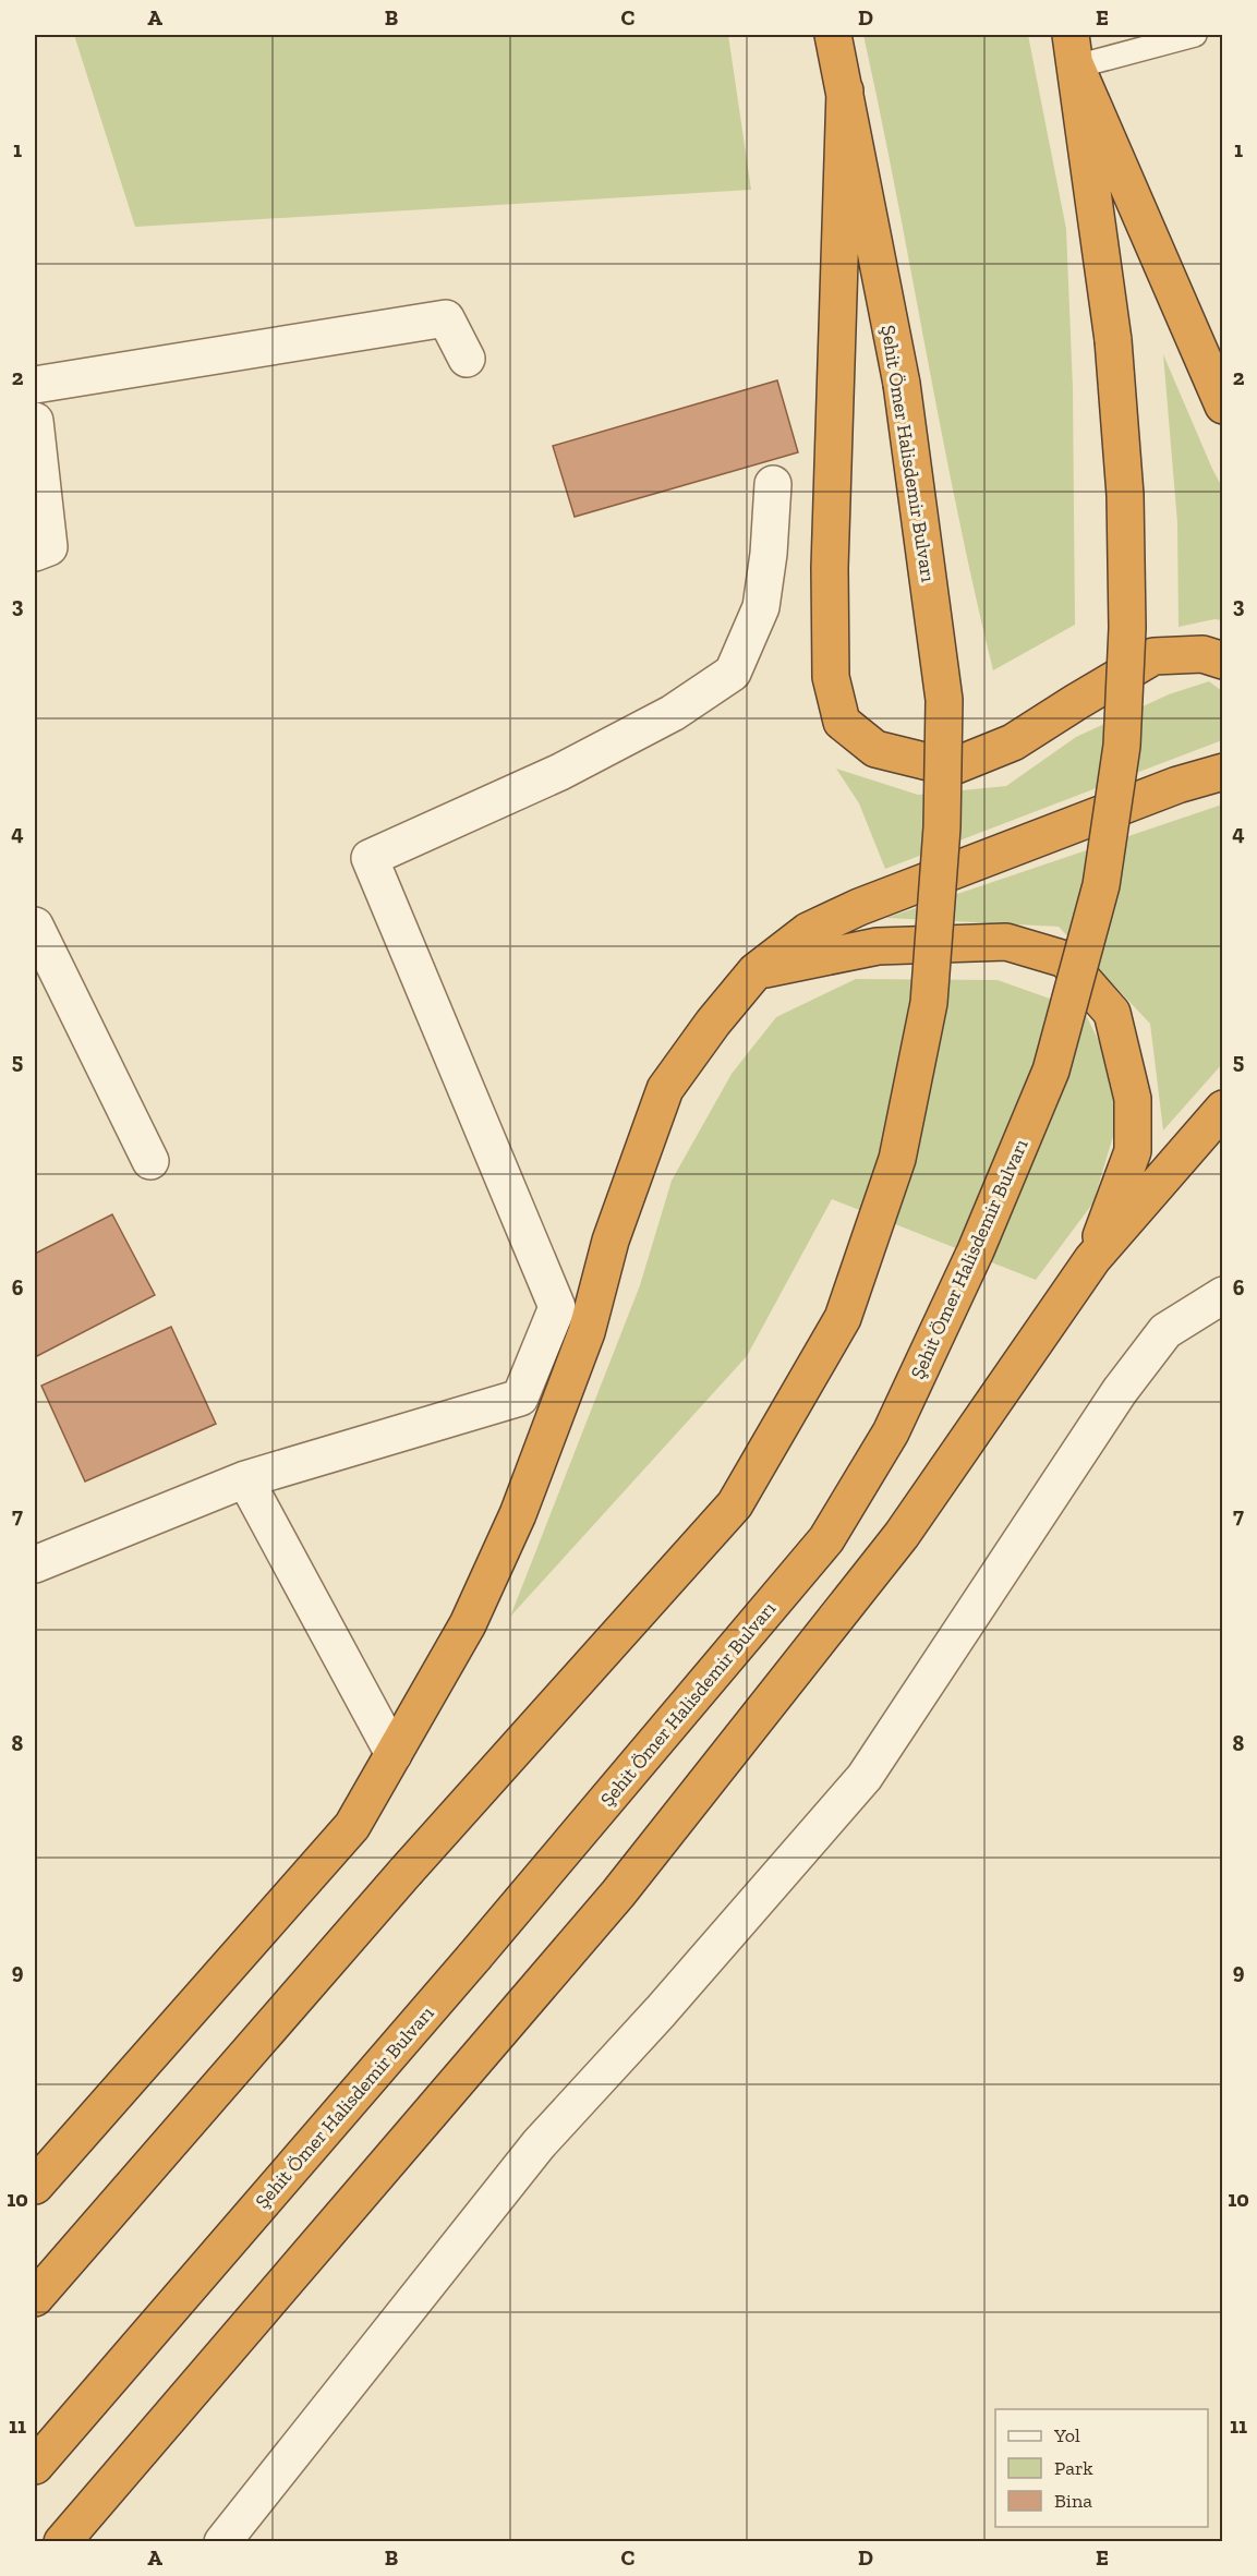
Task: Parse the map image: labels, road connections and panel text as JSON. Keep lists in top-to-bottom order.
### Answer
{
  "streets": {
    "highway": ["Şehit Ömer Halisdemir Bulvarı"]
  },
  "legend": ["Yol", "Park", "Bina"],
  "grid": {
    "columns": [
      "A",
      "B",
      "C",
      "D",
      "E"
    ],
    "rows": [
      "1",
      "2",
      "3",
      "4",
      "5",
      "6",
      "7",
      "8",
      "9",
      "10",
      "11"
    ]
  }
}
